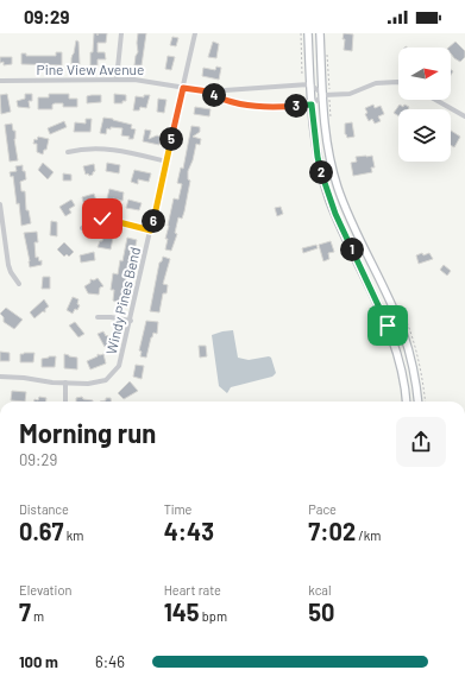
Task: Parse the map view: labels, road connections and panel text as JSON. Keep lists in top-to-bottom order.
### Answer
{
  "streets": {
    "street": ["Pine View Avenue", "Windy Pines Bend"]
  },
  "crossings": [
    ["Pine View Avenue", "Windy Pines Bend"]
  ],
  "north": "right",
  "page": {
    "status": "09:29",
    "pins": [
      "4",
      "3",
      "5",
      "2",
      "6",
      "1"
    ],
    "heading": ["Morning run", "09:29"],
    "stats": [
      ["Distance", "0.67 km"],
      ["Time", "4:43"],
      ["Pace", "7:02 /km"],
      ["Elevation", "7 m"],
      ["Heart rate", "145 bpm"],
      ["kcal", "50"]
    ],
    "list": [
      {
        "name": "100 m",
        "note": "6:46"
      }
    ]
  }
}
